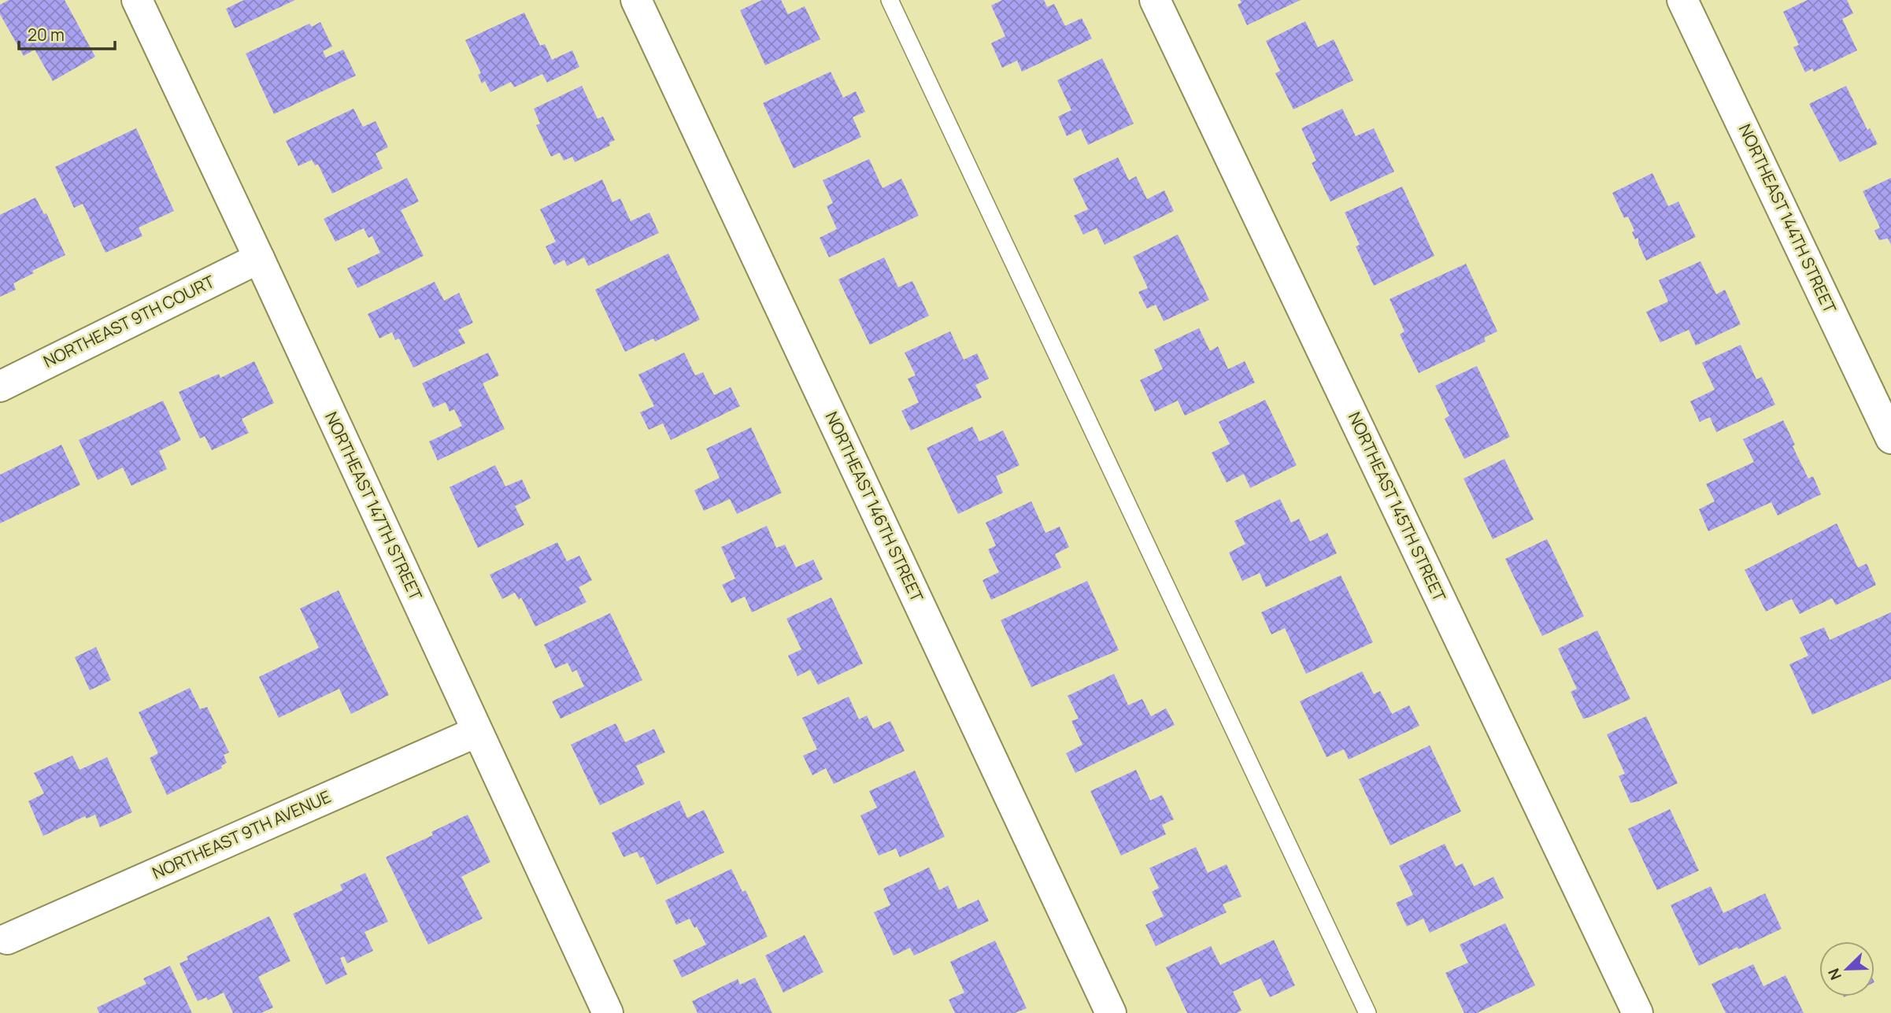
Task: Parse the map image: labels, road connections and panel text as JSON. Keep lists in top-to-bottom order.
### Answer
{
  "streets": {
    "street": [
      "NORTHEAST 144TH STREET",
      "NORTHEAST 9TH COURT",
      "NORTHEAST 147TH STREET",
      "NORTHEAST 146TH STREET",
      "NORTHEAST 145TH STREET",
      "NORTHEAST 9TH AVENUE"
    ]
  },
  "crossings": [
    ["NORTHEAST 9TH COURT", "NORTHEAST 147TH STREET"],
    ["NORTHEAST 147TH STREET", "NORTHEAST 9TH AVENUE"]
  ],
  "scale_bar": "20 m",
  "north": "bottom left"
}
